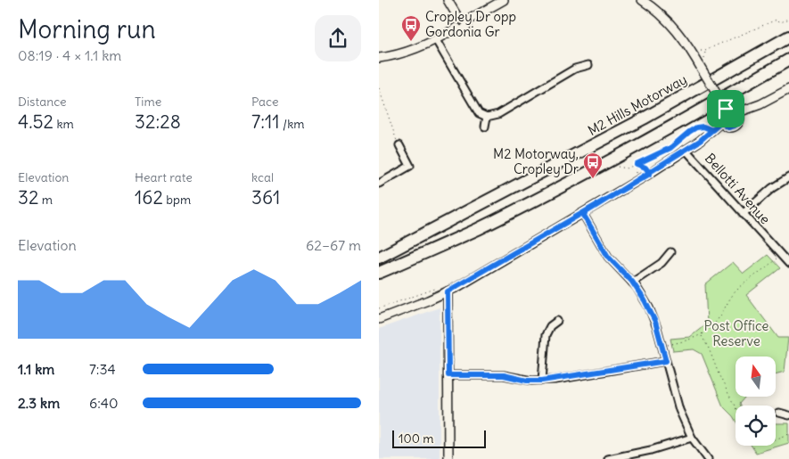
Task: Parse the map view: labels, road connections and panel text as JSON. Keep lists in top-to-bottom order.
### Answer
{
  "streets": {
    "highway": ["M2 Hills Motorway"],
    "street": ["Bellotti Avenue"]
  },
  "parks": ["Post Office Reserve"],
  "places": {
    "bus stop": ["Cropley Dr opp Gordonia Gr", "M2 Motorway, Cropley Dr"]
  },
  "scale_bar": "100 m",
  "north": "top",
  "page": {
    "heading": ["Morning run", "08:19 · 4 × 1.1 km"],
    "stats": [
      ["Distance", "4.52 km"],
      ["Time", "32:28"],
      ["Pace", "7:11 /km"],
      ["Elevation", "32 m"],
      ["Heart rate", "162 bpm"],
      ["kcal", "361"]
    ],
    "chart": ["Elevation", "62–67 m"],
    "list": [
      {
        "name": "1.1 km",
        "note": "7:34"
      },
      {
        "name": "2.3 km",
        "note": "6:40"
      }
    ],
    "scale": "100 m"
  }
}
